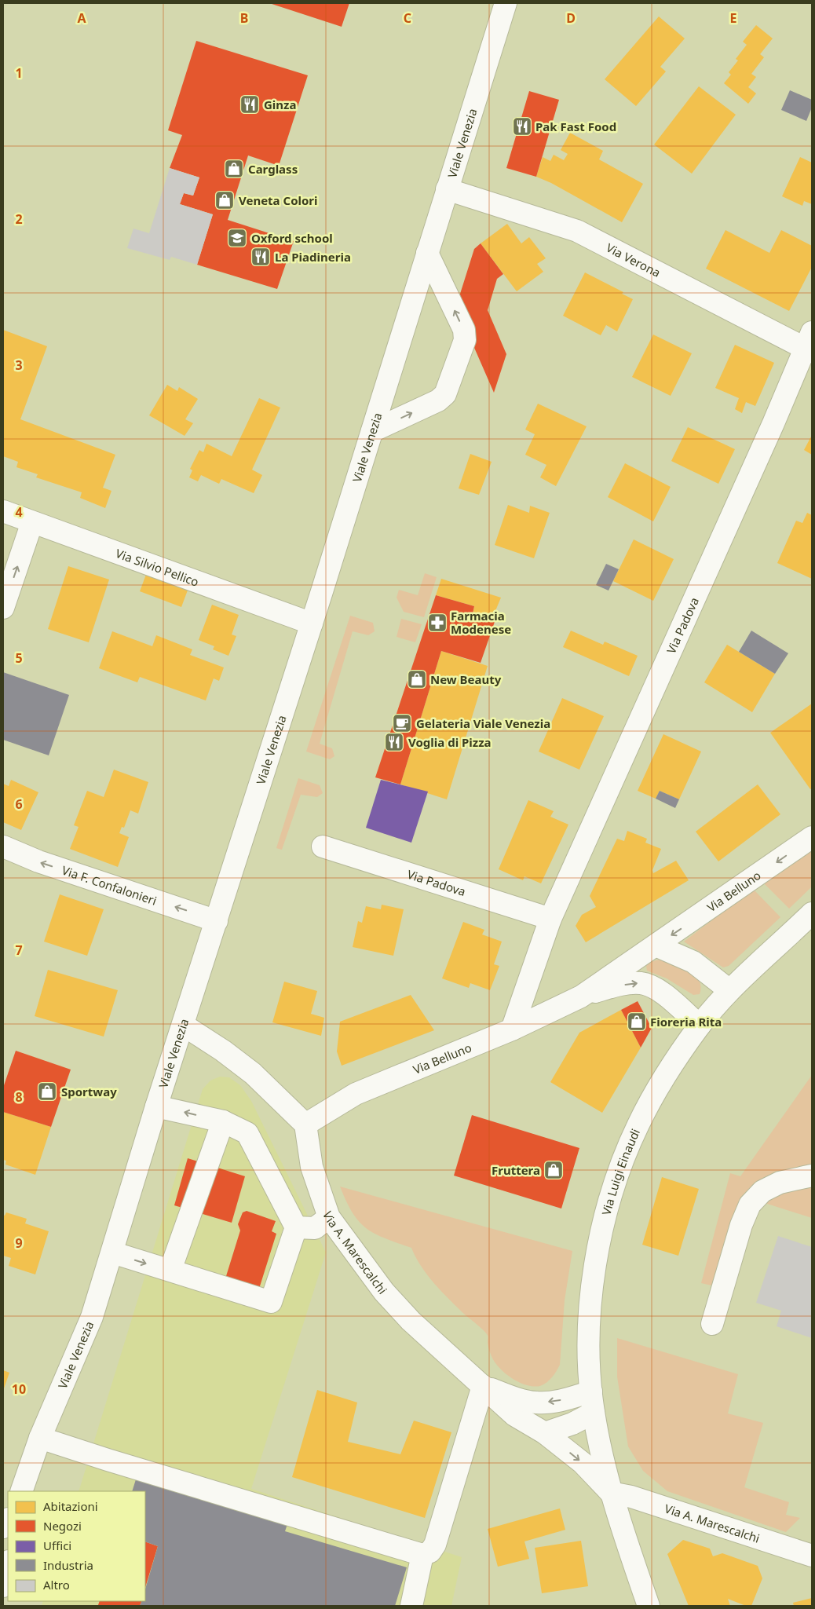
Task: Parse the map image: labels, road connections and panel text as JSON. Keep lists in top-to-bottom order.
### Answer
{
  "streets": {
    "street": [
      "Viale Venezia",
      "Via Verona",
      "Via Silvio Pellico",
      "Via Padova",
      "Via F. Confalonieri",
      "Via Belluno",
      "Via Luigi Einaudi",
      "Via A. Marescalchi"
    ]
  },
  "crossings": [
    ["Viale Venezia", "Via Verona"],
    ["Viale Venezia", "Via Silvio Pellico"],
    ["Viale Venezia", "Via F. Confalonieri"],
    ["Via Verona", "Via Padova"],
    ["Via Padova", "Via Belluno"],
    ["Via Belluno", "Via Luigi Einaudi"],
    ["Via Belluno", "Via A. Marescalchi"],
    ["Via Luigi Einaudi", "Via A. Marescalchi"]
  ],
  "one_way": ["Via F. Confalonieri"],
  "places": {
    "restaurant": [
      "Ginza",
      "Pak Fast Food",
      "La Piadineria",
      "Voglia di Pizza"
    ],
    "shop": [
      "Carglass",
      "Veneta Colori",
      "New Beauty",
      "Fioreria Rita",
      "Sportway",
      "Fruttera"
    ],
    "school or university": ["Oxford school"],
    "pharmacy": ["Farmacia Modenese"],
    "cafe": ["Gelateria Viale Venezia"]
  },
  "legend": [
    "Abitazioni",
    "Negozi",
    "Uffici",
    "Industria",
    "Altro"
  ],
  "grid": {
    "columns": [
      "A",
      "B",
      "C",
      "D",
      "E"
    ],
    "rows": [
      "1",
      "2",
      "3",
      "4",
      "5",
      "6",
      "7",
      "8",
      "9",
      "10"
    ]
  }
}
